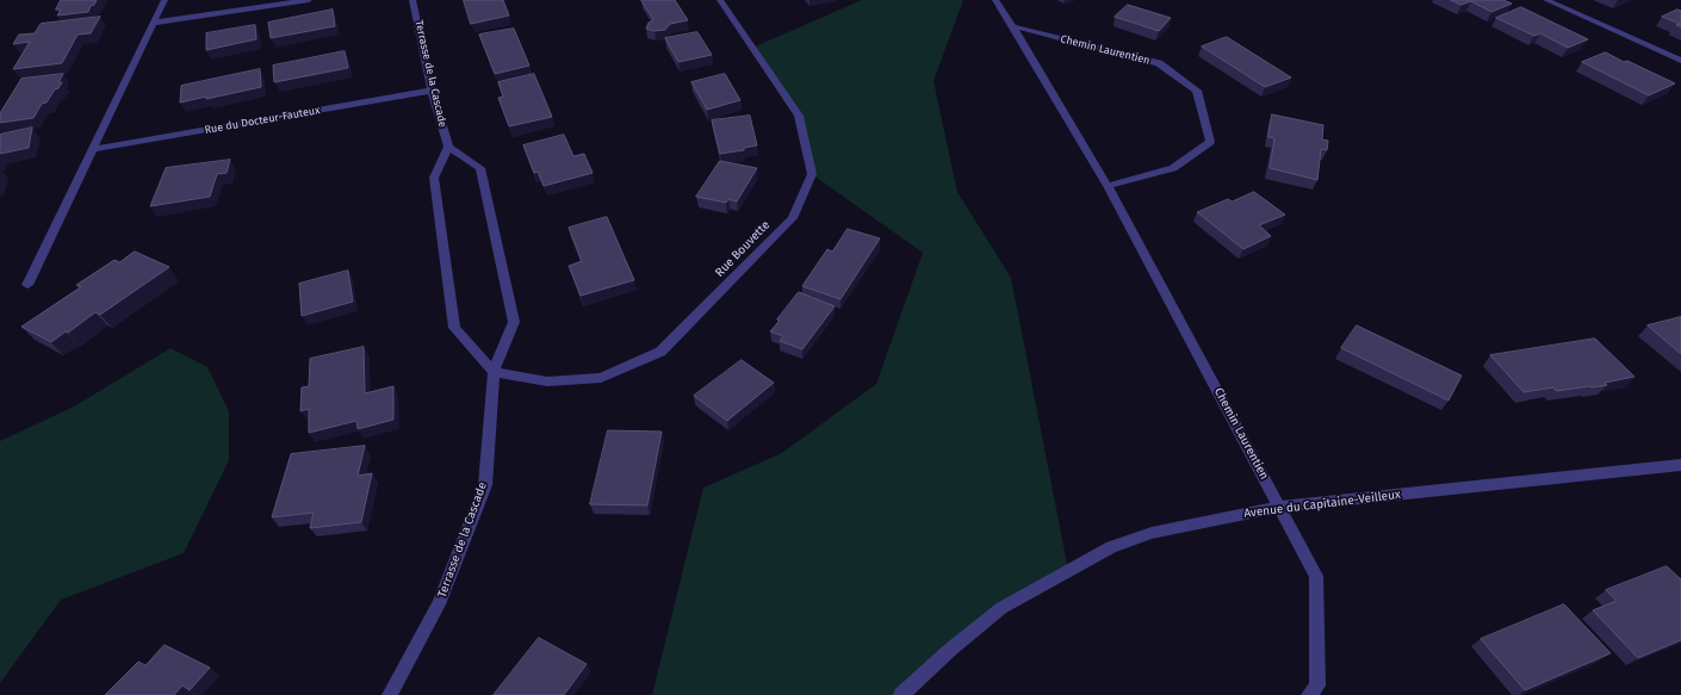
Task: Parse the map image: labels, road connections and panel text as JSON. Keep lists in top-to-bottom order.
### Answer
{
  "streets": {
    "street": [
      "Chemin Laurentien",
      "Terrasse de la Cascade",
      "Rue du Docteur-Fauteux",
      "Rue Bouvette",
      "Avenue du Capitaine-Veilleux"
    ]
  },
  "crossings": [
    ["Chemin Laurentien", "Avenue du Capitaine-Veilleux"],
    ["Terrasse de la Cascade", "Rue du Docteur-Fauteux"],
    ["Terrasse de la Cascade", "Rue Bouvette"]
  ]
}
